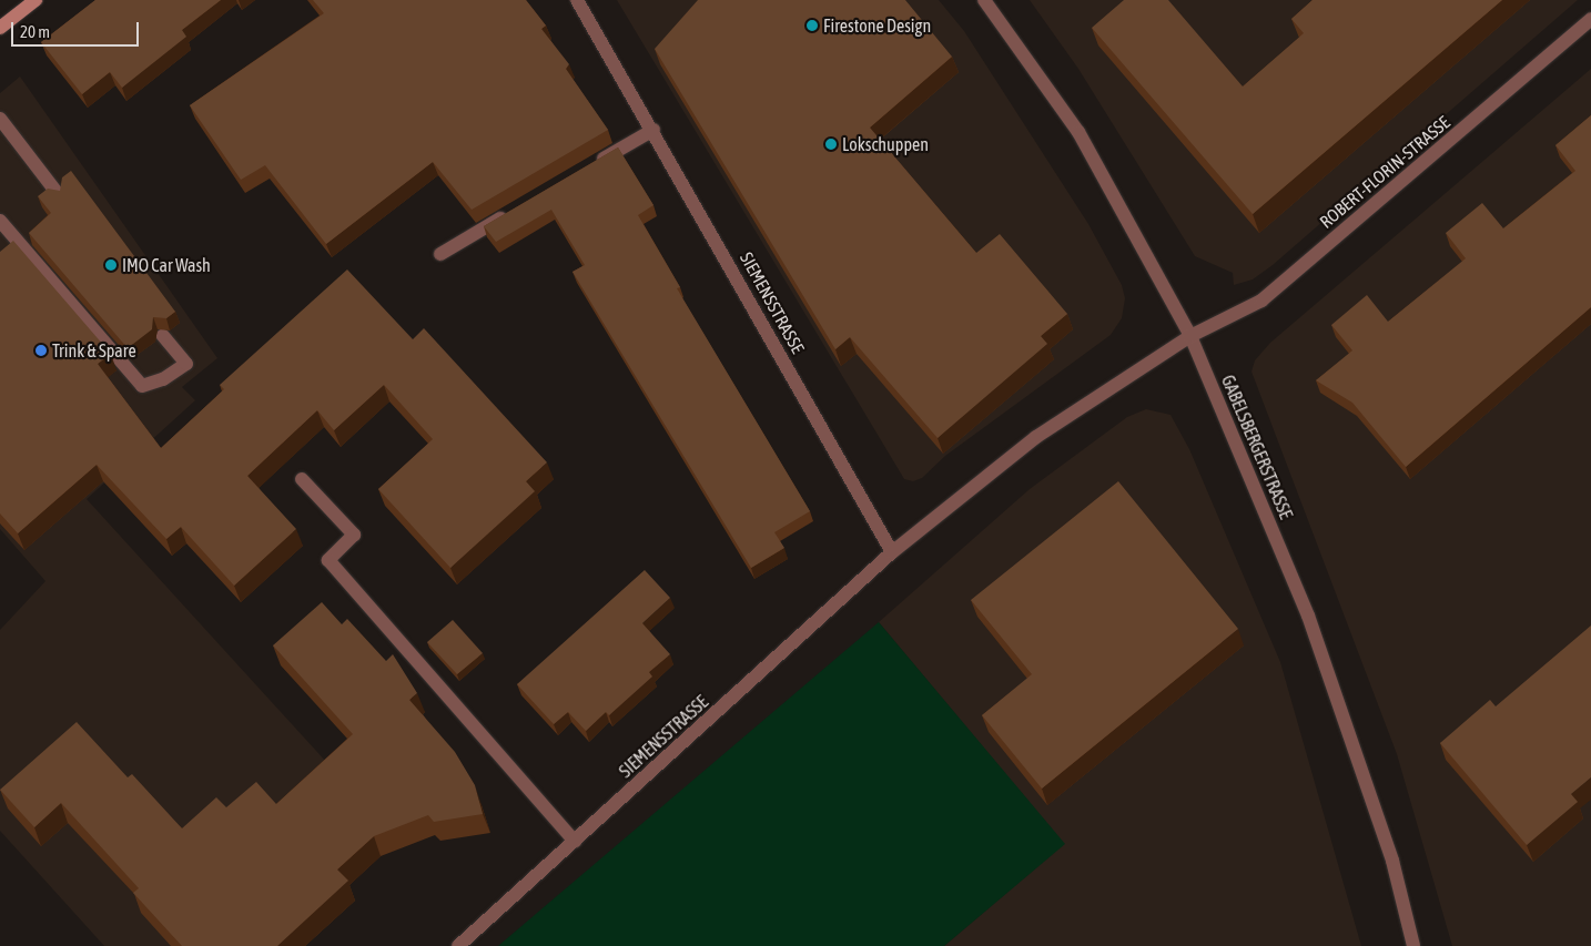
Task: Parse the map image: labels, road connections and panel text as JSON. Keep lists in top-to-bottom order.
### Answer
{
  "streets": {
    "street": ["ROBERT-FLORIN-STRASSE", "SIEMENSSTRASSE", "GABELSBERGERSTRASSE"]
  },
  "crossings": [
    ["ROBERT-FLORIN-STRASSE", "SIEMENSSTRASSE"],
    ["ROBERT-FLORIN-STRASSE", "GABELSBERGERSTRASSE"],
    ["SIEMENSSTRASSE", "GABELSBERGERSTRASSE"]
  ],
  "places": [
    "Firestone Design",
    "Lokschuppen",
    "IMO Car Wash",
    "Trink & Spare"
  ],
  "scale_bar": "20 m"
}
